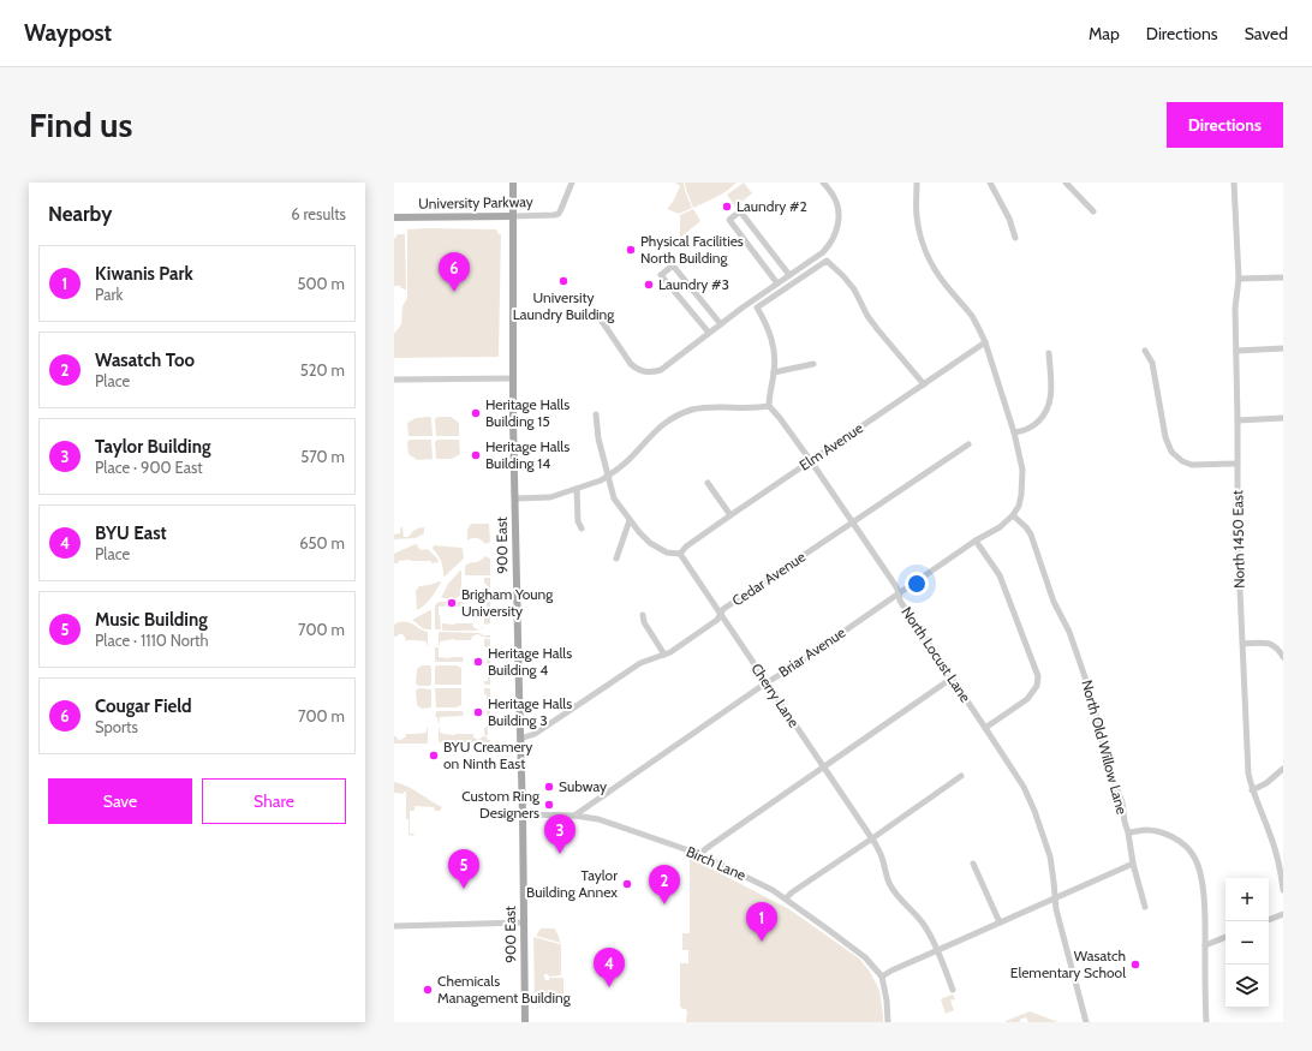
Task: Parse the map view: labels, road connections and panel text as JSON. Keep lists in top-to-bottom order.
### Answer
{
  "streets": {
    "main road": ["University Parkway", "900 East"],
    "street": [
      "Elm Avenue",
      "North 1450 East",
      "Cedar Avenue",
      "Briar Avenue",
      "North Locust Lane",
      "Cherry Lane",
      "North Old Willow Lane",
      "Birch Lane"
    ]
  },
  "crossings": [
    ["University Parkway", "900 East"],
    ["Elm Avenue", "Briar Avenue"],
    ["Elm Avenue", "North Locust Lane"],
    ["Elm Avenue", "Cherry Lane"],
    ["900 East", "Cedar Avenue"],
    ["900 East", "Birch Lane"],
    ["Cedar Avenue", "North Locust Lane"],
    ["Cedar Avenue", "Cherry Lane"],
    ["Briar Avenue", "North Locust Lane"],
    ["Briar Avenue", "Cherry Lane"],
    ["Briar Avenue", "North Old Willow Lane"],
    ["Briar Avenue", "Birch Lane"]
  ],
  "places": [
    "Laundry #2",
    "Physical Facilities North Building",
    "University Laundry Building",
    "Laundry #3",
    "Heritage Halls Building 15",
    "Heritage Halls Building 14",
    "Brigham Young University",
    "Heritage Halls Building 4",
    "Heritage Halls Building 3",
    "BYU Creamery on Ninth East",
    "Subway",
    "Custom Ring Designers",
    "Taylor Building Annex",
    "Wasatch Elementary School",
    "Chemicals Management Building"
  ],
  "page": {
    "header": "Waypost",
    "nav": ["Map", "Directions", "Saved"],
    "buttons": [
      "Directions",
      ["Save", "Share"]
    ],
    "title": "Find us",
    "heading": ["Nearby", "6 results"],
    "list": [
      {
        "mark": "1",
        "name": "Kiwanis Park",
        "note": "Park",
        "value": "500 m"
      },
      {
        "mark": "2",
        "name": "Wasatch Too",
        "note": "Place",
        "value": "520 m"
      },
      {
        "mark": "3",
        "name": "Taylor Building",
        "note": "Place · 900 East",
        "value": "570 m"
      },
      {
        "mark": "4",
        "name": "BYU East",
        "note": "Place",
        "value": "650 m"
      },
      {
        "mark": "5",
        "name": "Music Building",
        "note": "Place · 1110 North",
        "value": "700 m"
      },
      {
        "mark": "6",
        "name": "Cougar Field",
        "note": "Sports",
        "value": "700 m"
      }
    ],
    "pins": [
      "6",
      "3",
      "5",
      "2",
      "1",
      "4"
    ],
    "map_buttons": ["+", "−"]
  }
}
